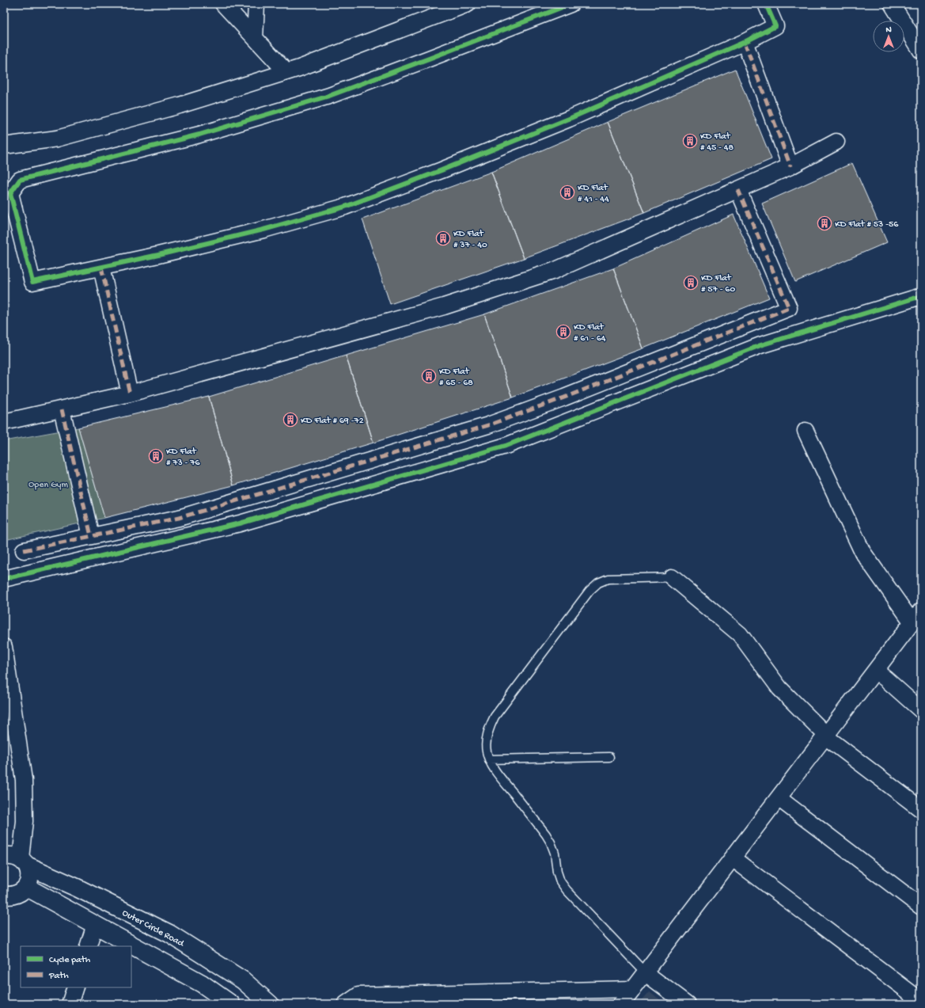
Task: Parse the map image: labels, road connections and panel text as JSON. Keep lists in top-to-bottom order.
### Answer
{
  "streets": {
    "main road": ["Outer Circle Road"]
  },
  "parks": ["Open Gym"],
  "places": {
    "building": [
      "KD Flat # 45 - 48",
      "KD Flat # 41 - 44",
      "KD Flat # 53 -56",
      "KD Flat # 37 - 40",
      "KD Flat # 57 - 60",
      "KD Flat # 61 - 64",
      "KD Flat # 65 - 68",
      "KD Flat # 69 -72",
      "KD Flat # 73 - 76"
    ]
  },
  "legend": ["Cycle path", "Path"],
  "north": "top"
}
